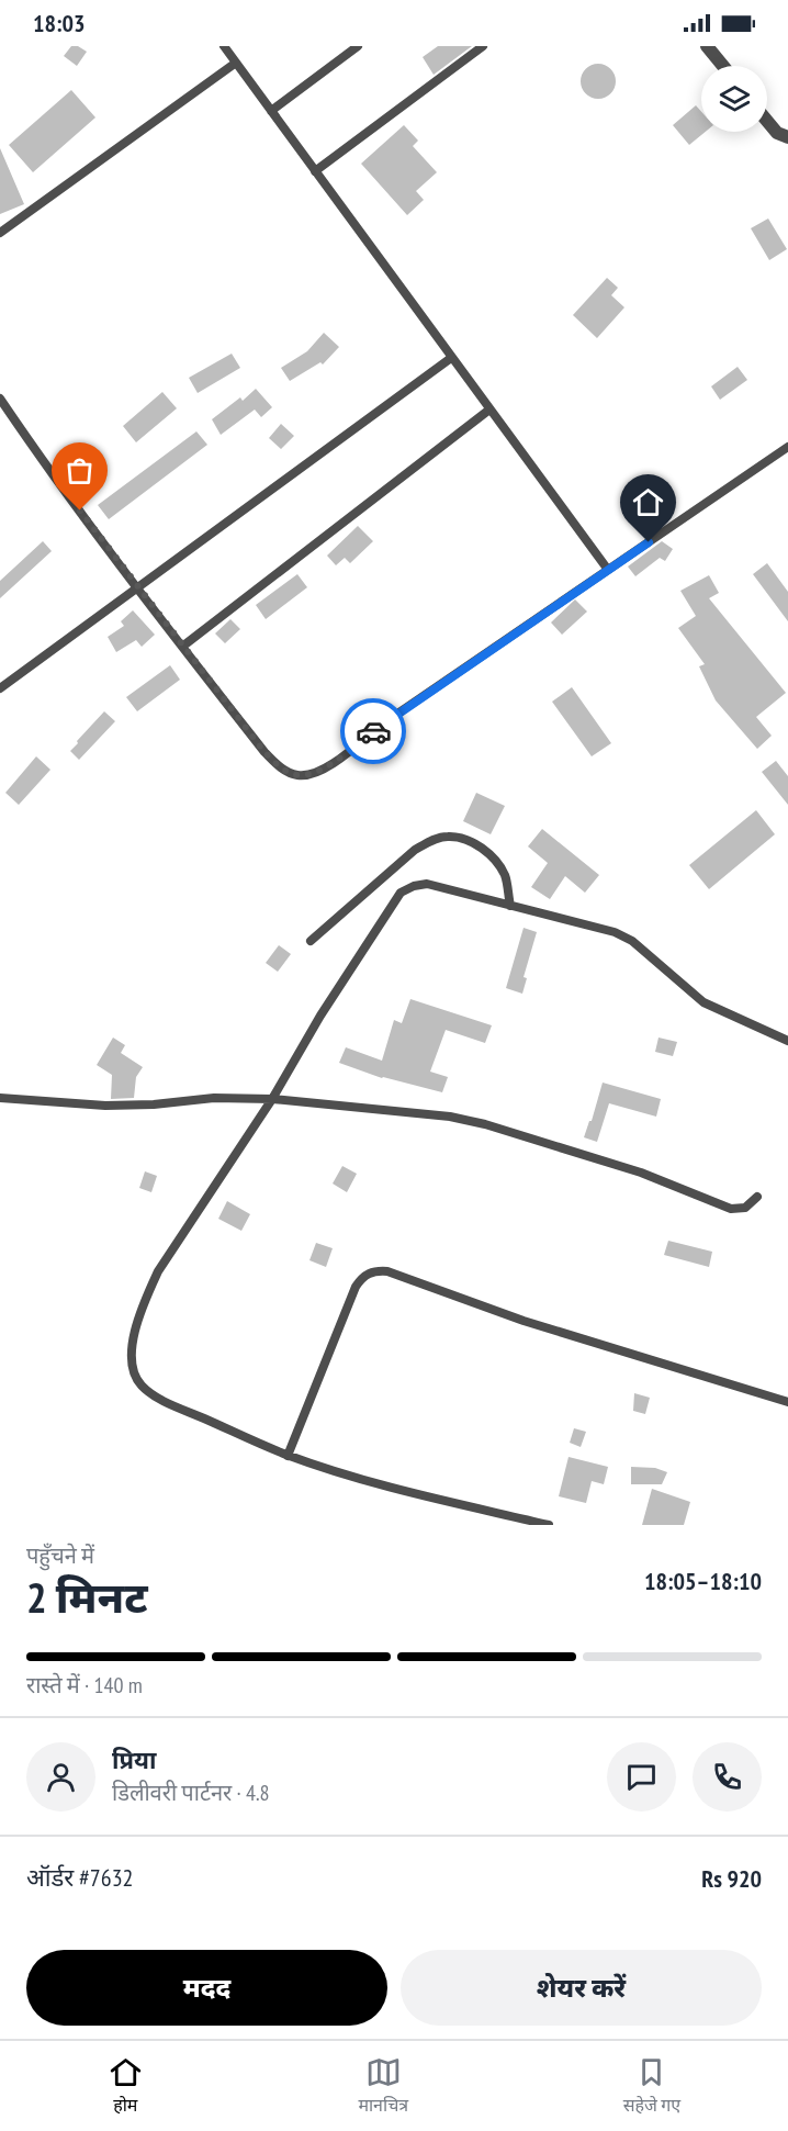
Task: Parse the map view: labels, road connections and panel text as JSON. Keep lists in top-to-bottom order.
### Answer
{
  "page": {
    "status": "18:03",
    "heading": ["2 मिनट", "पहुँचने में", "18:05–18:10"],
    "panel": [
      "प्रिया",
      "डिलीवरी पार्टनर · 4.8",
      "ऑर्डर #7632",
      "Rs 920"
    ],
    "bar": "रास्ते में · 140 m",
    "buttons": ["मदद", "शेयर करें"],
    "tabs": ["होम", "मानचित्र", "सहेजे गए"]
  }
}
